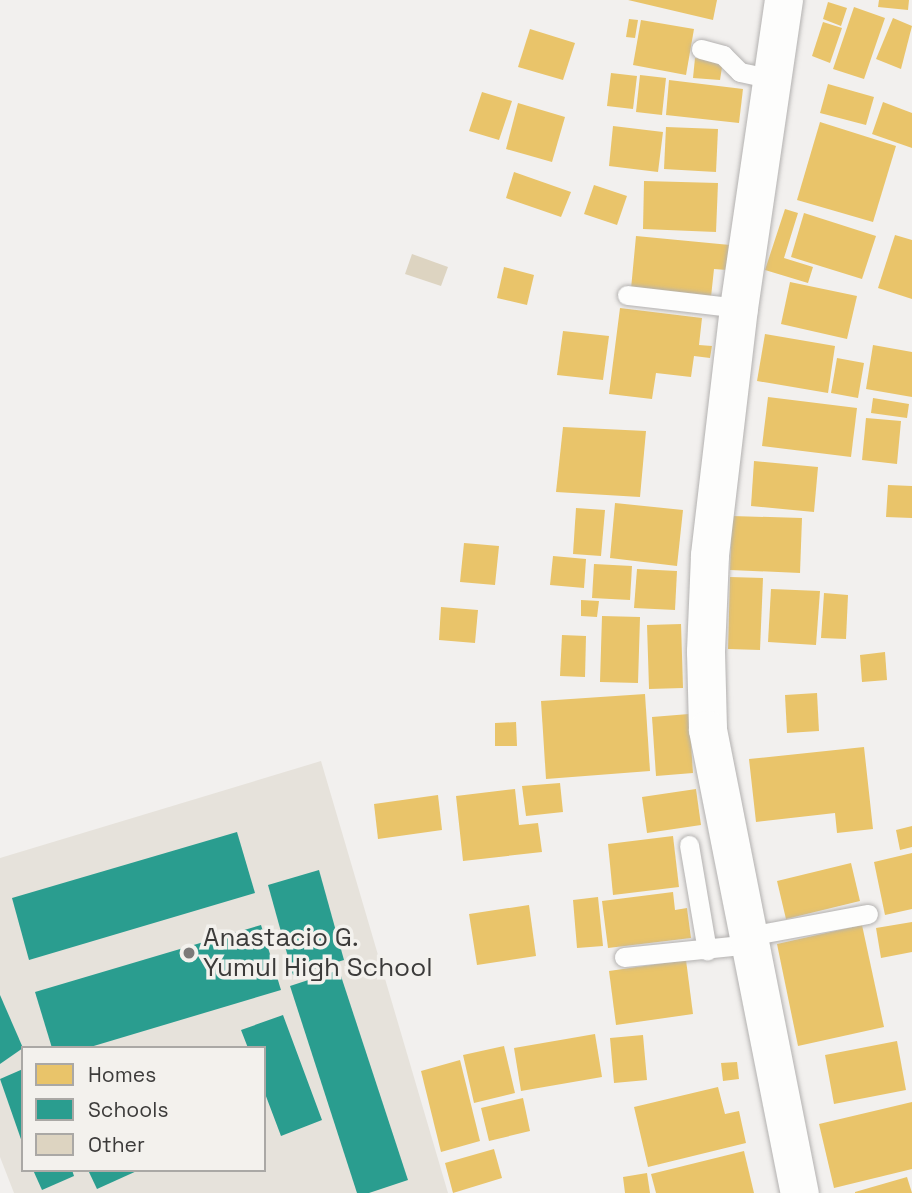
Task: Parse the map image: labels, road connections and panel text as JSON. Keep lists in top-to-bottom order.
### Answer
{
  "places": ["Anastacio G. Yumul High School"],
  "legend": ["Homes", "Schools", "Other"]
}
